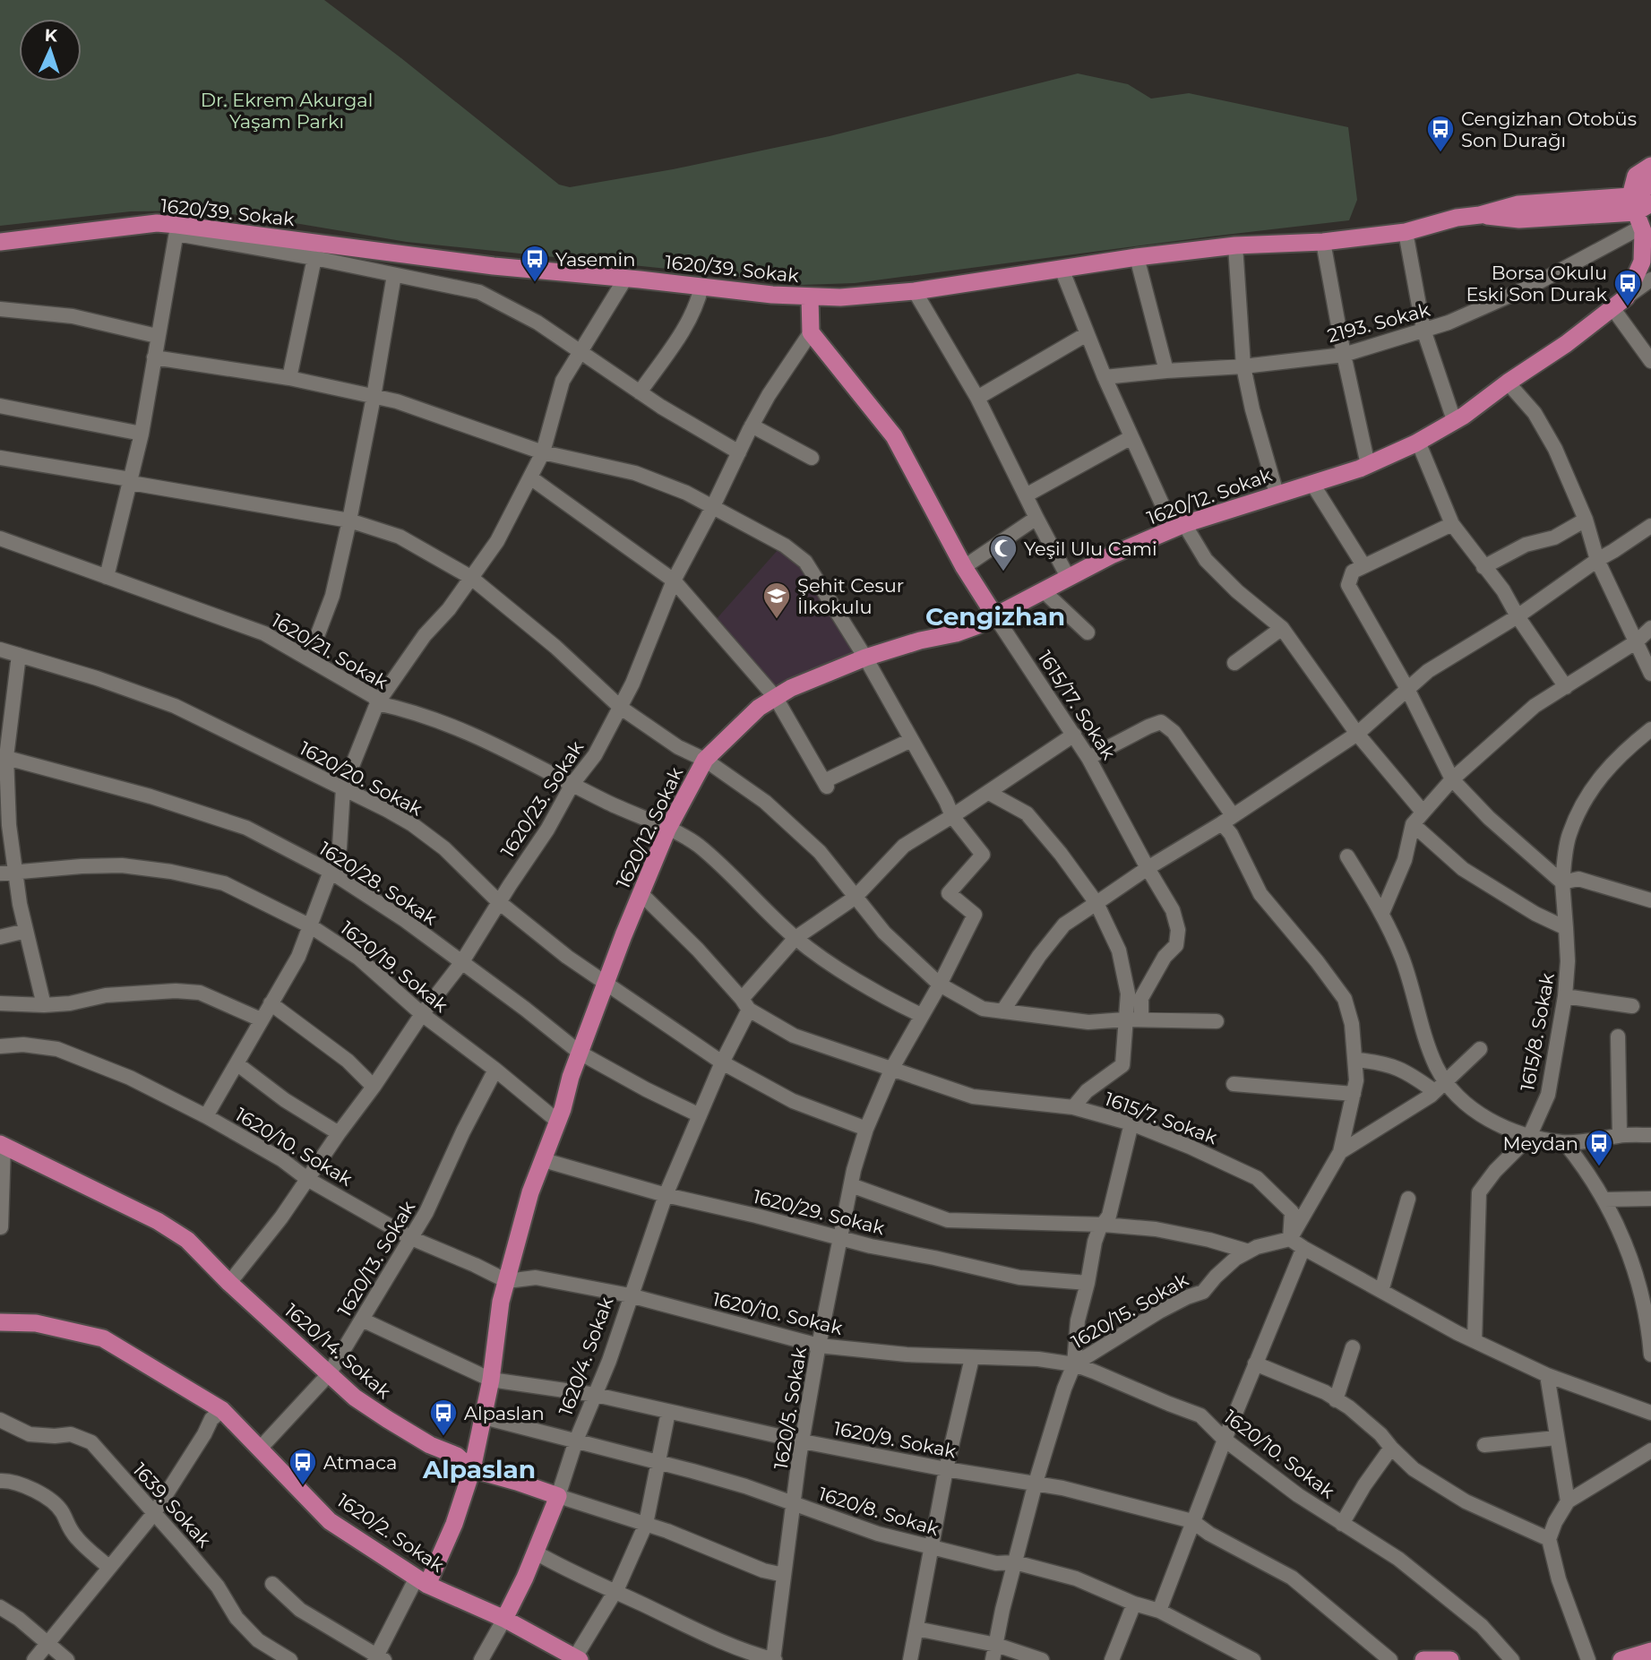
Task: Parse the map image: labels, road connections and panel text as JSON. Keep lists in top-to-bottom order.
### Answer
{
  "streets": {
    "main road": [
      "1620/39. Sokak",
      "1620/12. Sokak",
      "1615/17. Sokak",
      "1620/14. Sokak",
      "1620/4. Sokak",
      "1620/2. Sokak"
    ],
    "street": [
      "2193. Sokak",
      "1620/21. Sokak",
      "1620/20. Sokak",
      "1620/23. Sokak",
      "1620/28. Sokak",
      "1620/19. Sokak",
      "1615/8. Sokak",
      "1615/7. Sokak",
      "1620/10. Sokak",
      "1620/29. Sokak",
      "1620/13. Sokak",
      "1620/15. Sokak",
      "1620/5. Sokak",
      "1620/9. Sokak",
      "1639. Sokak",
      "1620/8. Sokak"
    ]
  },
  "crossings": [
    ["1620/39. Sokak", "2193. Sokak"],
    ["1620/39. Sokak", "1620/12. Sokak"],
    ["2193. Sokak", "1620/12. Sokak"],
    ["1620/12. Sokak", "1620/21. Sokak"],
    ["1620/12. Sokak", "1615/17. Sokak"],
    ["1620/12. Sokak", "1620/20. Sokak"],
    ["1620/12. Sokak", "1620/28. Sokak"],
    ["1620/12. Sokak", "1620/19. Sokak"],
    ["1620/12. Sokak", "1615/7. Sokak"],
    ["1620/12. Sokak", "1620/10. Sokak"],
    ["1620/12. Sokak", "1620/29. Sokak"],
    ["1620/12. Sokak", "1620/14. Sokak"],
    ["1620/12. Sokak", "1620/9. Sokak"],
    ["1620/12. Sokak", "1620/8. Sokak"],
    ["1620/12. Sokak", "1620/2. Sokak"],
    ["1620/21. Sokak", "1620/23. Sokak"],
    ["1620/21. Sokak", "1620/4. Sokak"],
    ["1620/21. Sokak", "1620/5. Sokak"],
    ["1615/17. Sokak", "1620/23. Sokak"],
    ["1615/17. Sokak", "1620/4. Sokak"],
    ["1620/20. Sokak", "1620/23. Sokak"],
    ["1620/20. Sokak", "1620/4. Sokak"],
    ["1620/20. Sokak", "1620/5. Sokak"],
    ["1620/23. Sokak", "1620/28. Sokak"],
    ["1620/23. Sokak", "1620/19. Sokak"],
    ["1620/23. Sokak", "1620/10. Sokak"],
    ["1620/23. Sokak", "1620/14. Sokak"],
    ["1620/28. Sokak", "1620/4. Sokak"],
    ["1620/19. Sokak", "1620/13. Sokak"],
    ["1615/7. Sokak", "1620/15. Sokak"],
    ["1615/7. Sokak", "1620/4. Sokak"],
    ["1615/7. Sokak", "1620/5. Sokak"],
    ["1620/10. Sokak", "1620/13. Sokak"],
    ["1620/10. Sokak", "1620/15. Sokak"],
    ["1620/10. Sokak", "1620/4. Sokak"],
    ["1620/10. Sokak", "1620/5. Sokak"],
    ["1620/29. Sokak", "1620/15. Sokak"],
    ["1620/29. Sokak", "1620/4. Sokak"],
    ["1620/29. Sokak", "1620/5. Sokak"],
    ["1620/13. Sokak", "1620/14. Sokak"],
    ["1620/13. Sokak", "1620/9. Sokak"],
    ["1620/13. Sokak", "1620/2. Sokak"],
    ["1620/15. Sokak", "1620/9. Sokak"],
    ["1620/15. Sokak", "1620/8. Sokak"],
    ["1620/14. Sokak", "1620/4. Sokak"],
    ["1620/14. Sokak", "1620/5. Sokak"],
    ["1620/4. Sokak", "1620/5. Sokak"],
    ["1620/4. Sokak", "1620/9. Sokak"],
    ["1620/4. Sokak", "1620/8. Sokak"],
    ["1620/4. Sokak", "1620/2. Sokak"],
    ["1620/5. Sokak", "1620/9. Sokak"],
    ["1620/5. Sokak", "1620/8. Sokak"]
  ],
  "districts": ["Cengizhan", "Alpaslan"],
  "parks": ["Dr. Ekrem Akurgal Yaşam Parkı"],
  "places": {
    "bus stop": [
      "Cengizhan Otobüs Son Durağı",
      "Yasemin",
      "Borsa Okulu Eski Son Durak",
      "Meydan",
      "Alpaslan",
      "Atmaca"
    ],
    "mosque": ["Yeşil Ulu Cami"],
    "school or university": ["Şehit Cesur İlkokulu"]
  },
  "north": "top"
}
